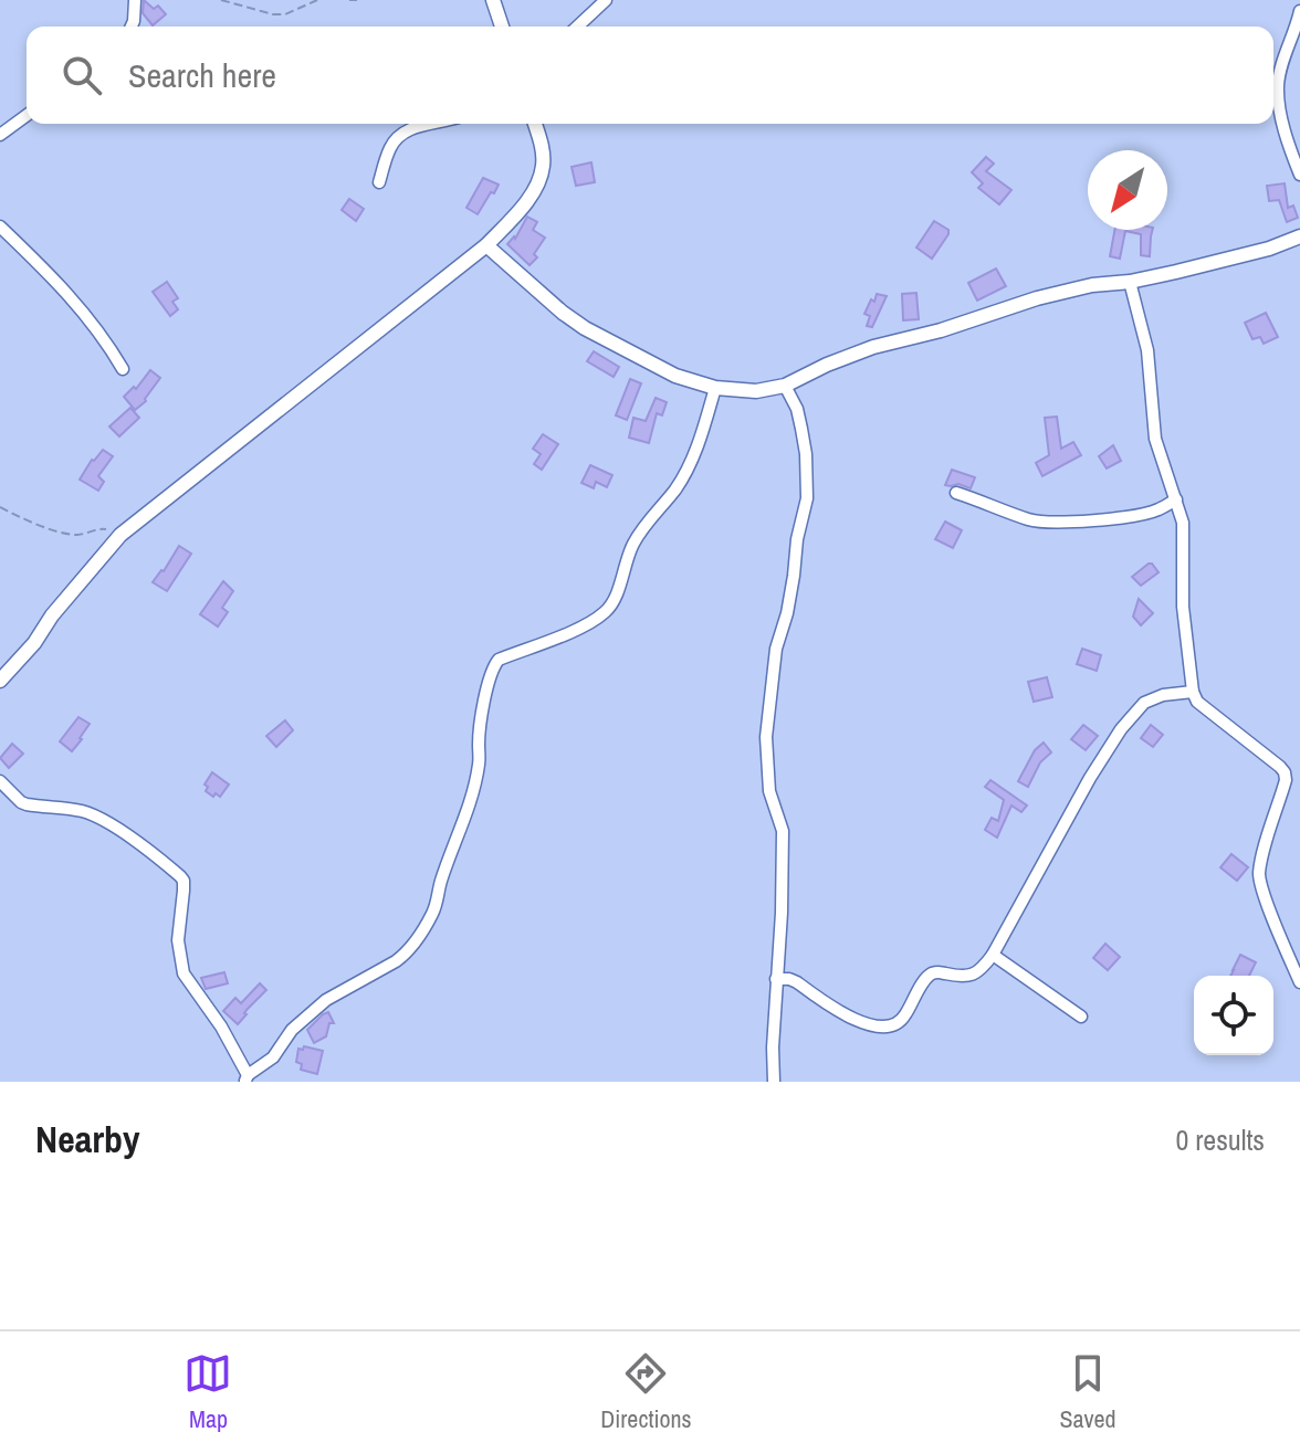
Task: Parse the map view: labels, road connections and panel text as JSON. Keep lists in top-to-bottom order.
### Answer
{
  "north": "bottom left",
  "page": {
    "search": "Search here",
    "heading": ["Nearby", "0 results"],
    "nav": ["Map", "Directions", "Saved"]
  }
}
